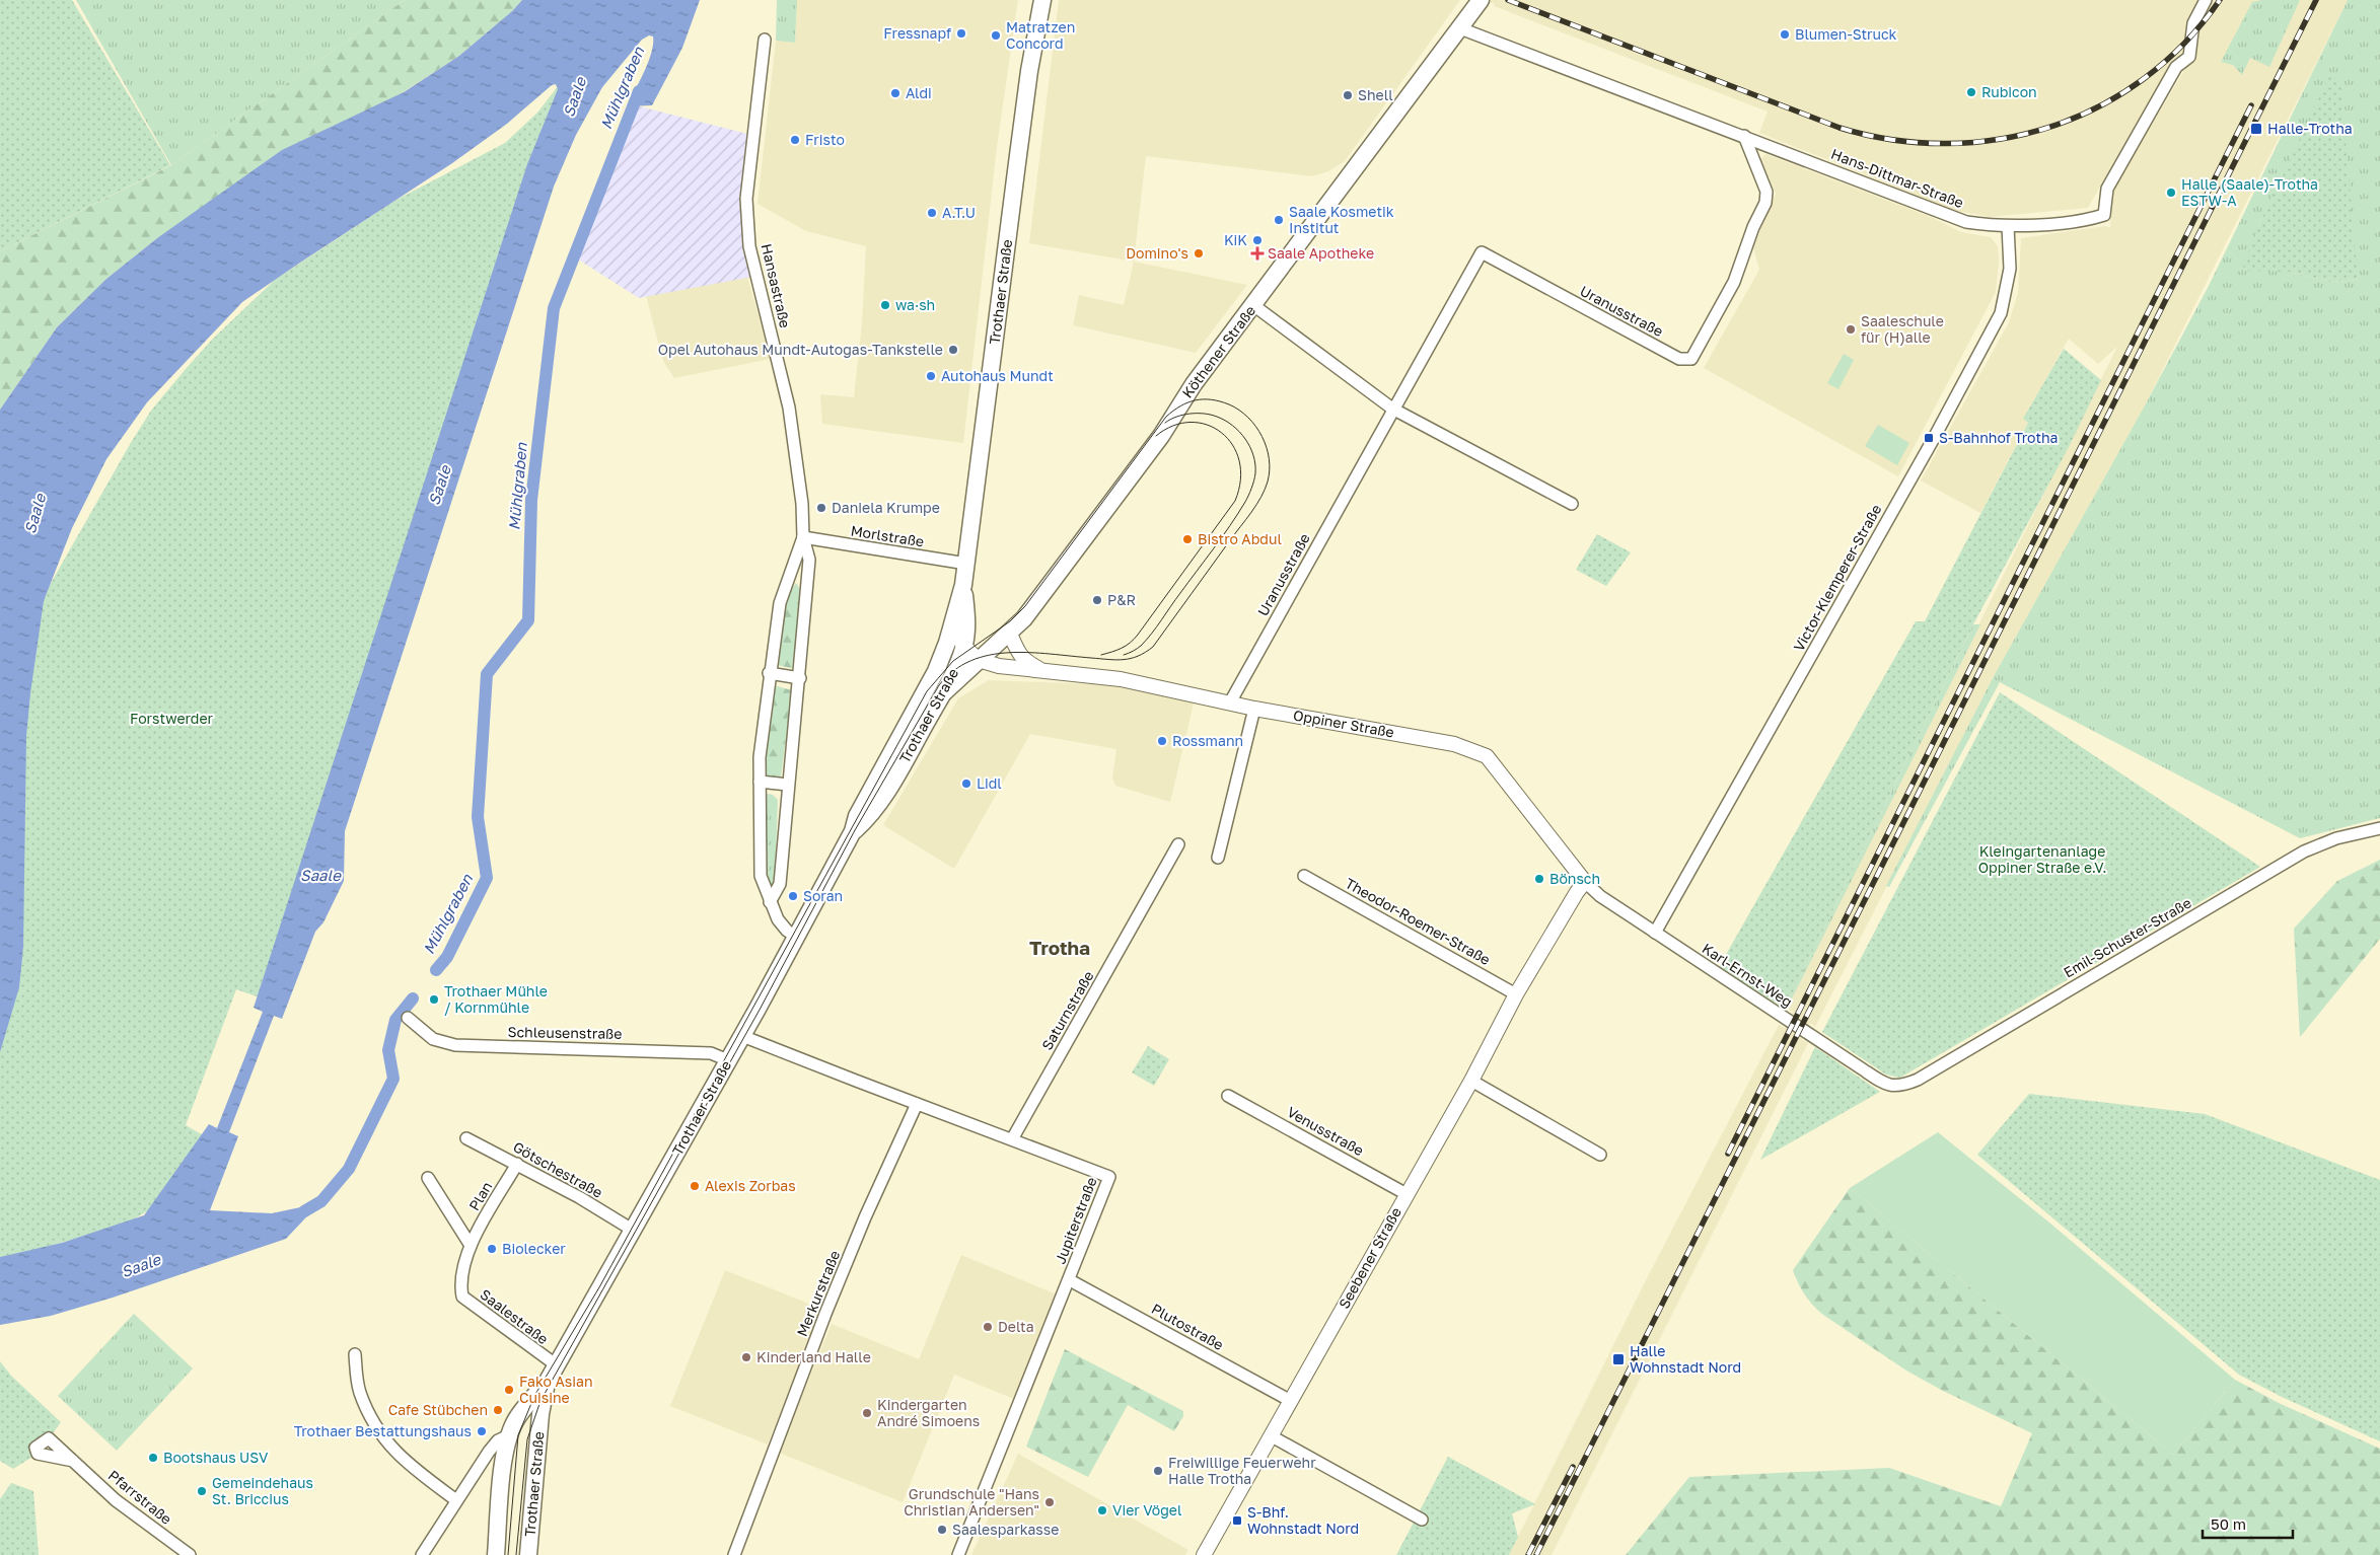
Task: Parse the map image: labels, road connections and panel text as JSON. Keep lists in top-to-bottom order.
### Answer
{
  "streets": {
    "main road": ["Trothaer Straße", "Köthener Straße"],
    "street": [
      "Hans-Dittmar-Straße",
      "Hansastraße",
      "Uranusstraße",
      "Morlstraße",
      "Victor-Klemperer-Straße",
      "Oppiner Straße",
      "Theodor-Roemer-Straße",
      "Emil-Schuster-Straße",
      "Karl-Ernst-Weg",
      "Saturnstraße",
      "Schleusenstraße",
      "Venusstraße",
      "Götschestraße",
      "Plan",
      "Jupiterstraße",
      "Seebener Straße",
      "Merkurstraße",
      "Saalestraße",
      "Plutostraße",
      "Pfarrstraße"
    ]
  },
  "crossings": [
    ["Hans-Dittmar-Straße", "Uranusstraße"],
    ["Hans-Dittmar-Straße", "Köthener Straße"],
    ["Hans-Dittmar-Straße", "Victor-Klemperer-Straße"],
    ["Hansastraße", "Morlstraße"],
    ["Trothaer Straße", "Köthener Straße"],
    ["Trothaer Straße", "Morlstraße"],
    ["Trothaer Straße", "Oppiner Straße"],
    ["Trothaer Straße", "Schleusenstraße"],
    ["Trothaer Straße", "Götschestraße"],
    ["Trothaer Straße", "Jupiterstraße"],
    ["Trothaer Straße", "Saalestraße"],
    ["Uranusstraße", "Oppiner Straße"],
    ["Köthener Straße", "Oppiner Straße"],
    ["Victor-Klemperer-Straße", "Karl-Ernst-Weg"],
    ["Oppiner Straße", "Karl-Ernst-Weg"],
    ["Oppiner Straße", "Seebener Straße"],
    ["Theodor-Roemer-Straße", "Seebener Straße"],
    ["Emil-Schuster-Straße", "Karl-Ernst-Weg"],
    ["Karl-Ernst-Weg", "Seebener Straße"],
    ["Saturnstraße", "Jupiterstraße"],
    ["Venusstraße", "Seebener Straße"],
    ["Götschestraße", "Plan"],
    ["Plan", "Saalestraße"],
    ["Jupiterstraße", "Merkurstraße"],
    ["Jupiterstraße", "Plutostraße"],
    ["Seebener Straße", "Plutostraße"]
  ],
  "districts": ["Trotha"],
  "water": ["Mühlgraben", "Saale"],
  "parks": ["Forstwerder", "Kleingartenanlage Oppiner Straße e.V."],
  "places": {
    "other": [
      "Fressnapf",
      "Blumen-Struck",
      "Matratzen Concord",
      "Rubicon",
      "Aldi",
      "Shell",
      "Fristo",
      "Halle (Saale)-Trotha ESTW-A",
      "A.T.U",
      "Saale Kosmetik Institut",
      "KiK",
      "Domino's",
      "wa·sh",
      "Saaleschule für (H)alle",
      "Opel Autohaus Mundt-Autogas-Tankstelle",
      "Autohaus Mundt",
      "Daniela Krumpe",
      "Bistro Abdul",
      "P&R",
      "Rossmann",
      "Lidl",
      "Bönsch",
      "Soran",
      "Trothaer Mühle / Kornmühle",
      "Alexis Zorbas",
      "Biolecker",
      "Delta",
      "Kinderland Halle",
      "Fako Asian Cuisine",
      "Cafe Stübchen",
      "Kindergarten André Simoens",
      "Trothaer Bestattungshaus",
      "Bootshaus USV",
      "Freiwillige Feuerwehr Halle Trotha",
      "Gemeindehaus St. Briccius",
      "Grundschule \"Hans Christian Andersen\"",
      "Vier Vögel",
      "Saalesparkasse"
    ],
    "transit": [
      "Halle-Trotha",
      "S-Bahnhof Trotha",
      "Halle Wohnstadt Nord",
      "S-Bhf. Wohnstadt Nord"
    ],
    "health": ["Saale Apotheke"]
  },
  "scale_bar": "50 m"
}
